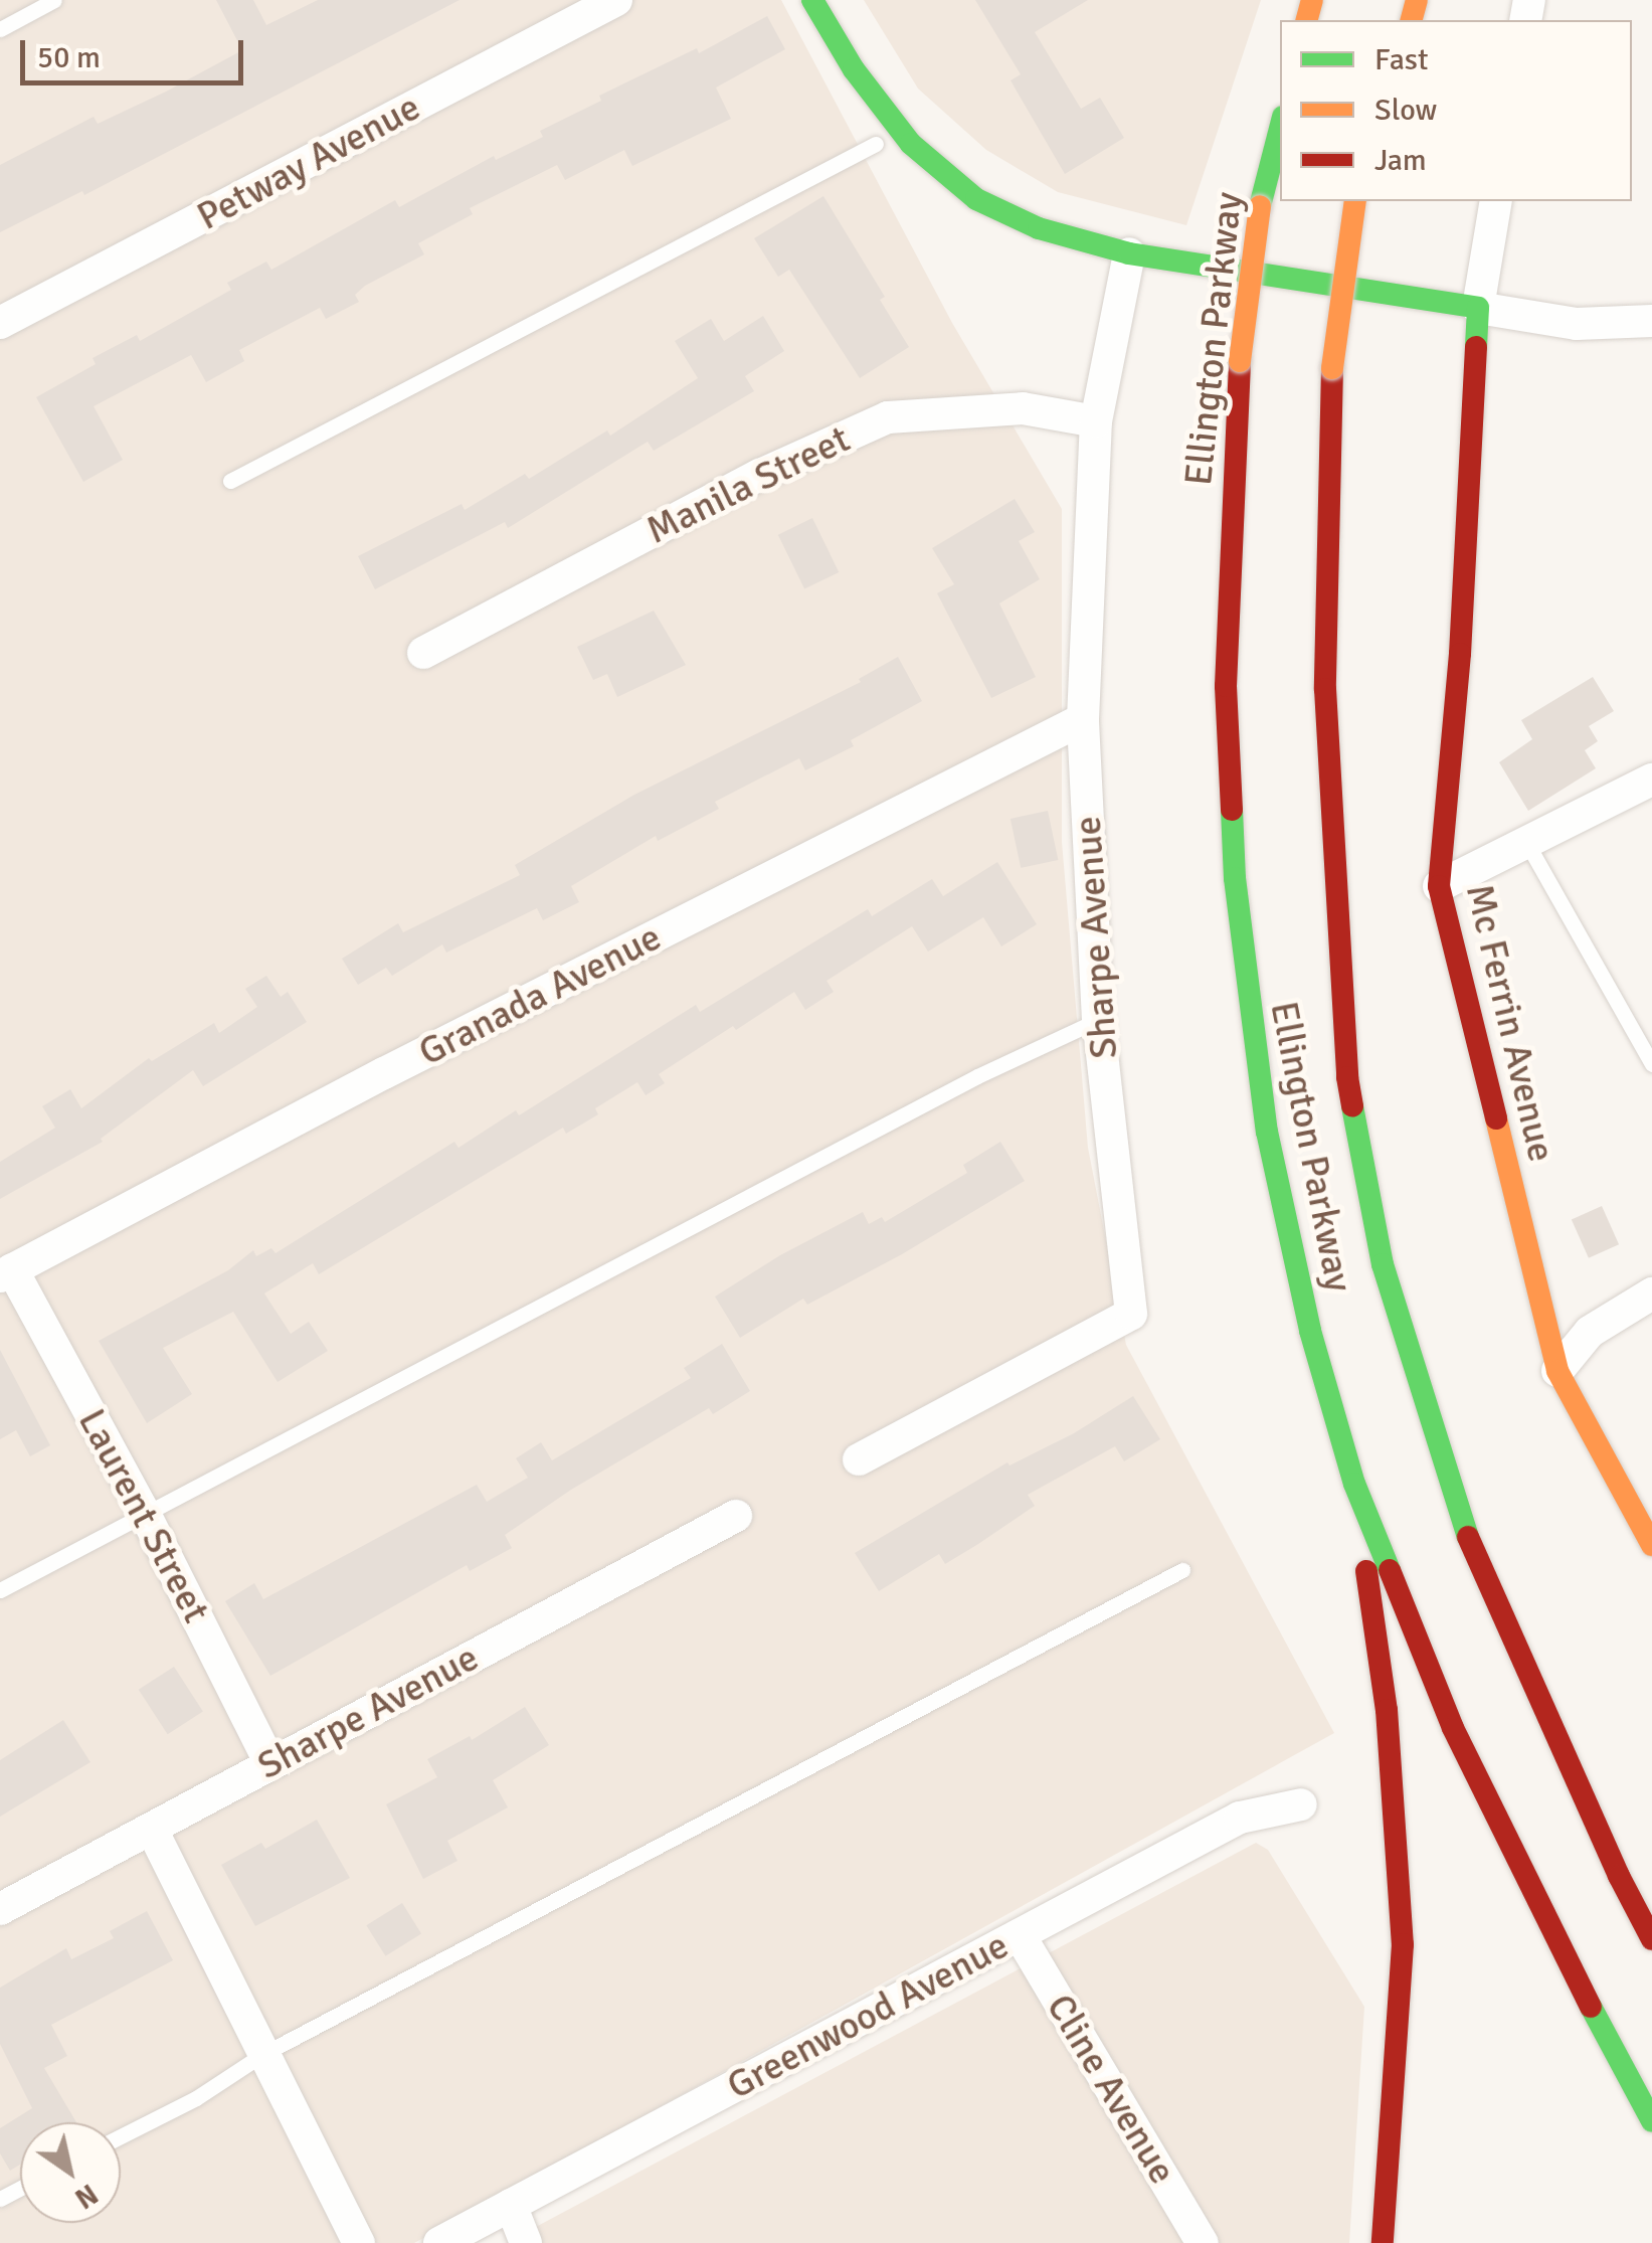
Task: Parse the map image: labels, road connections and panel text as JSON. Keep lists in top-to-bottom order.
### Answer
{
  "streets": {
    "main road": ["Ellington Parkway", "Mc Ferrin Avenue"],
    "street": [
      "Petway Avenue",
      "Manila Street",
      "Sharpe Avenue",
      "Granada Avenue",
      "Laurent Street",
      "Greenwood Avenue",
      "Cline Avenue"
    ]
  },
  "crossings": [
    ["Manila Street", "Sharpe Avenue"],
    ["Sharpe Avenue", "Granada Avenue"],
    ["Sharpe Avenue", "Laurent Street"],
    ["Granada Avenue", "Laurent Street"],
    ["Greenwood Avenue", "Cline Avenue"]
  ],
  "legend": ["Fast", "Slow", "Jam"],
  "scale_bar": "50 m",
  "north": "bottom right"
}
